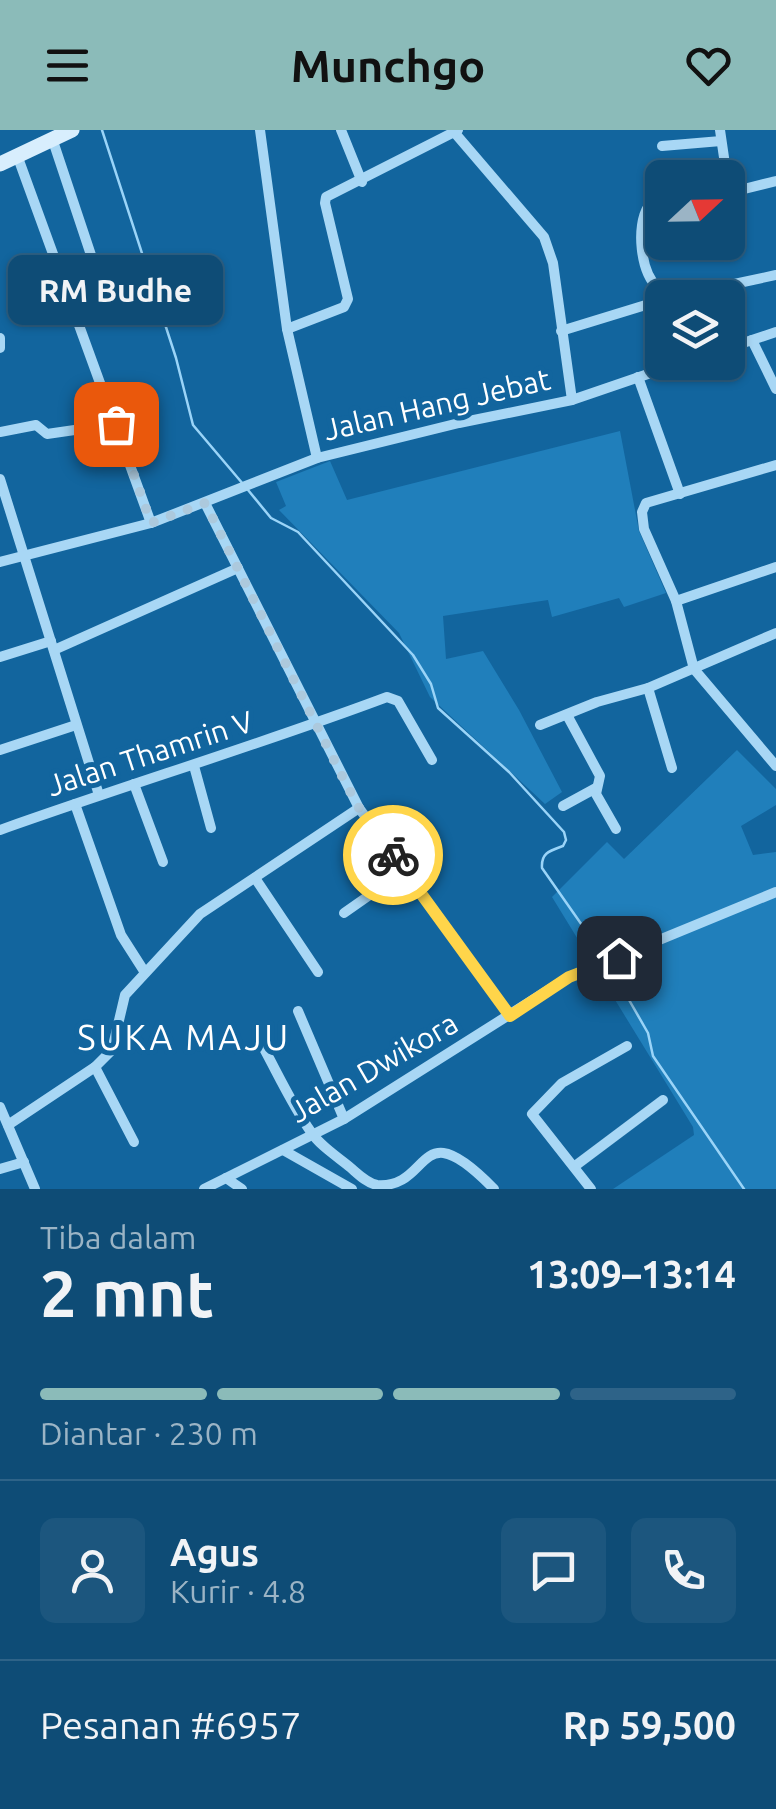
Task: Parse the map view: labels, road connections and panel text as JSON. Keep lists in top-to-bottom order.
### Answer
{
  "streets": {
    "street": ["Jalan Hang Jebat", "Jalan Thamrin V", "Jalan Dwikora"]
  },
  "districts": ["SUKA MAJU"],
  "places": ["RM Budhe"],
  "north": "right",
  "page": {
    "header": "Munchgo",
    "bubble": "RM Budhe",
    "heading": ["2 mnt", "Tiba dalam", "13:09–13:14"],
    "panel": [
      "Agus",
      "Kurir · 4.8",
      "Pesanan #6957",
      "Rp 59,500"
    ],
    "bar": "Diantar · 230 m"
  }
}
